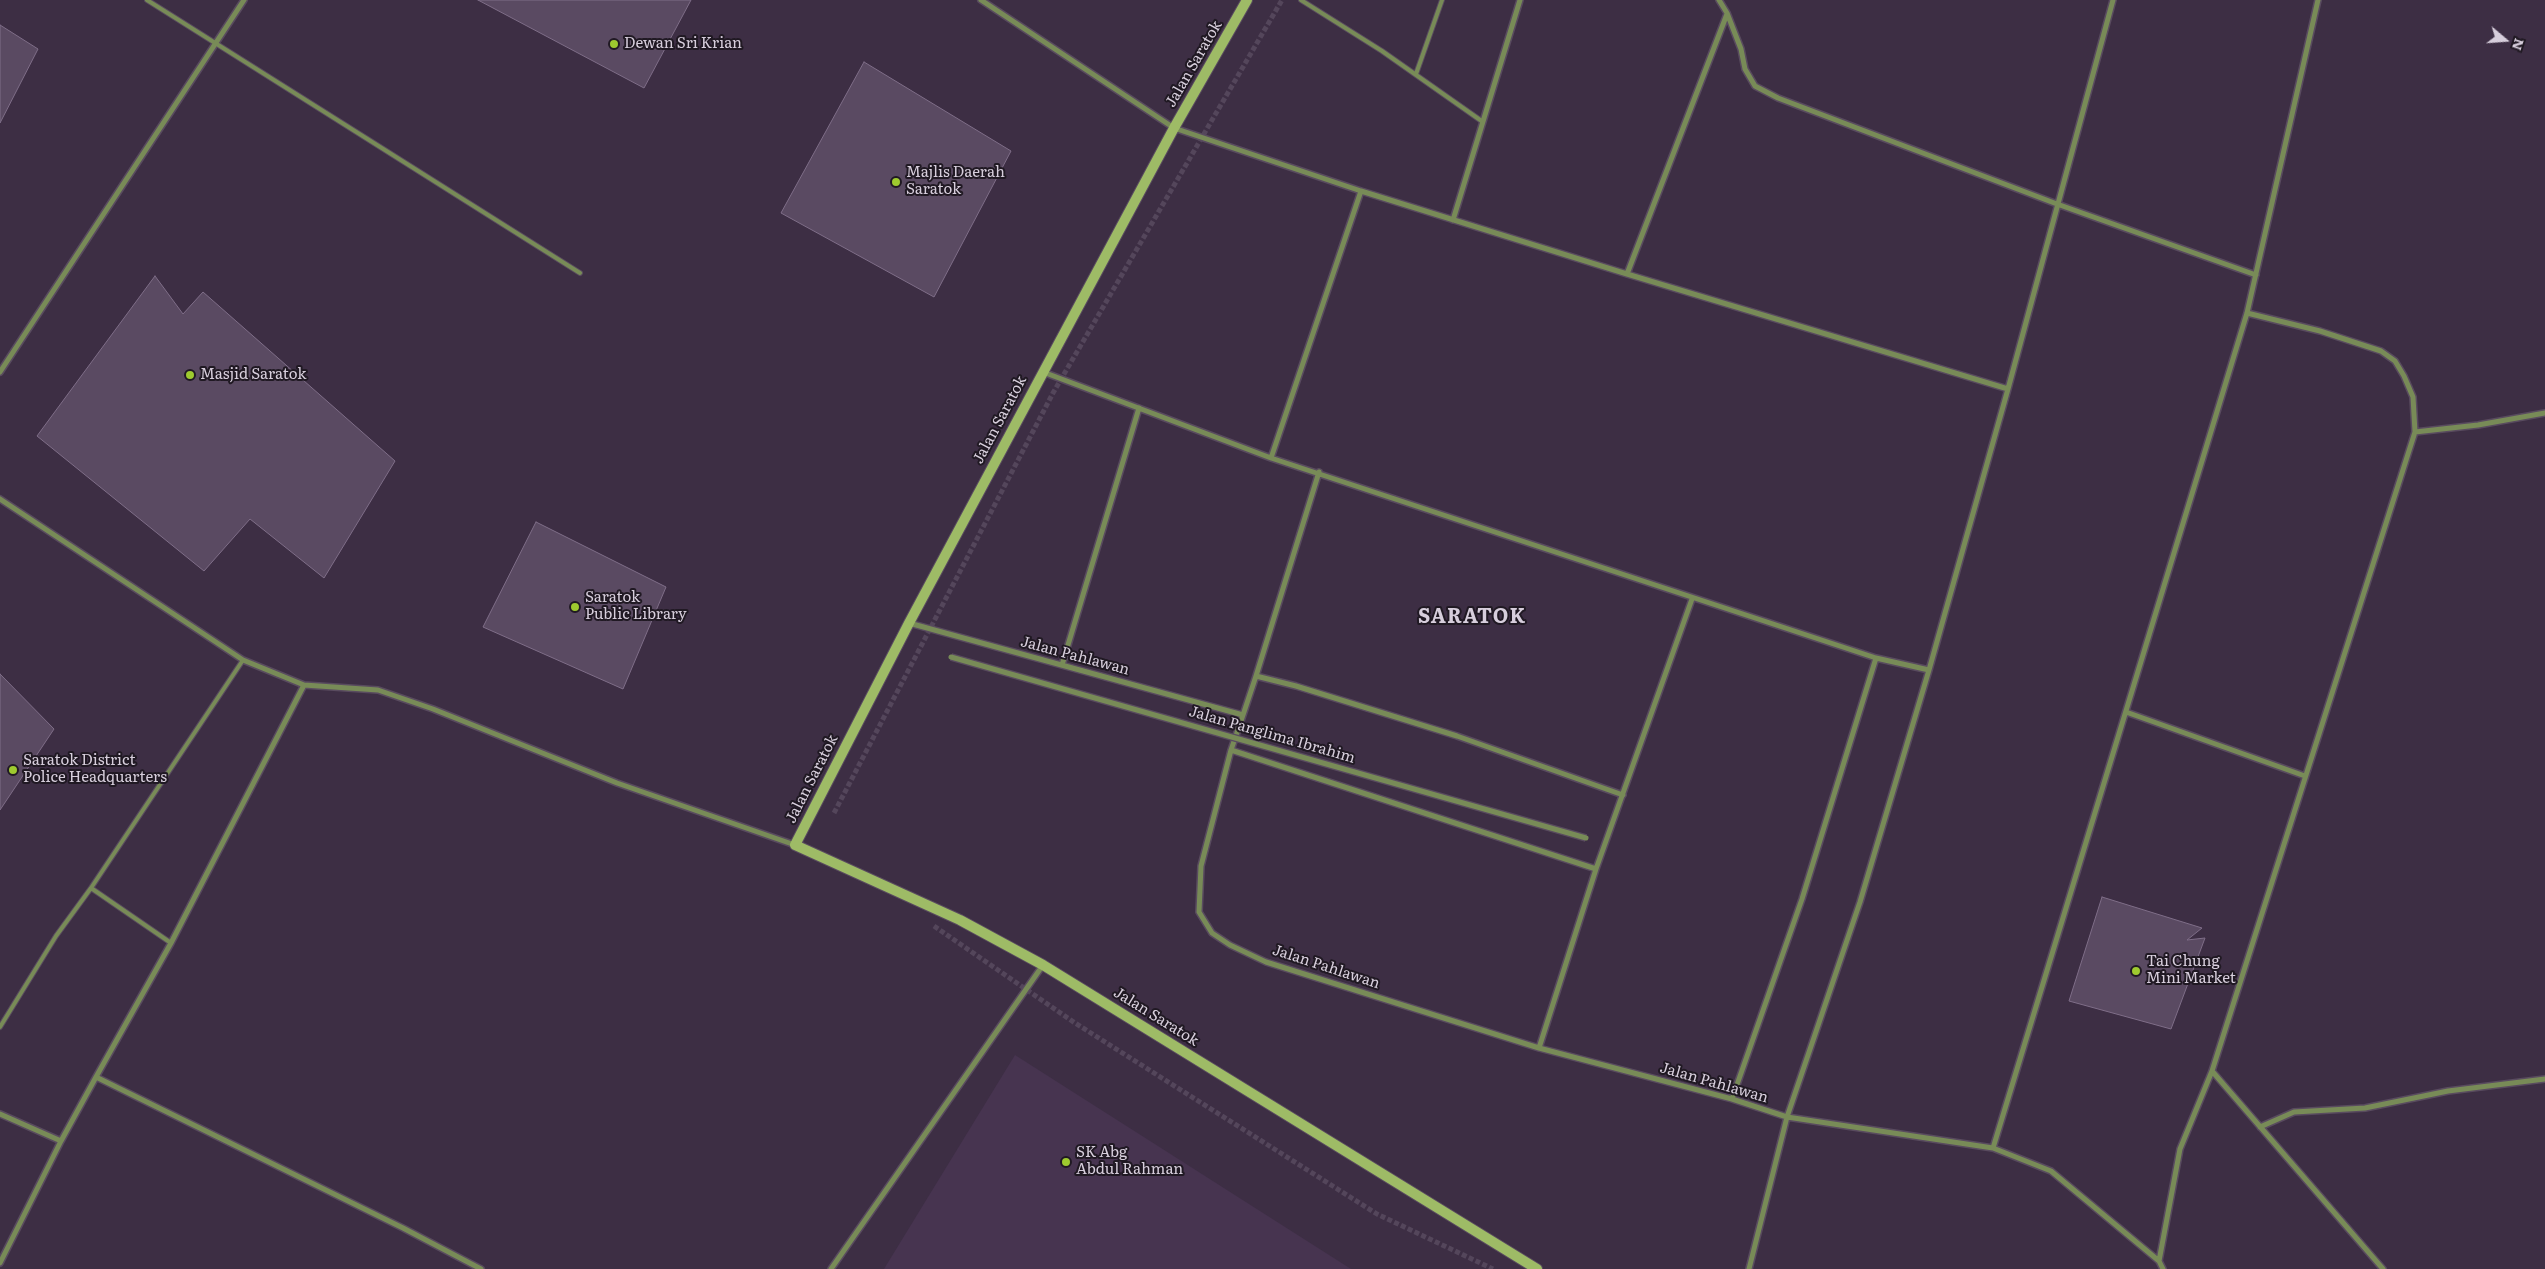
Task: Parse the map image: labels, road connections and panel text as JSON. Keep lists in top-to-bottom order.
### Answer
{
  "streets": {
    "main road": ["Jalan Saratok"],
    "street": ["Jalan Pahlawan", "Jalan Panglima Ibrahim"]
  },
  "crossings": [
    ["Jalan Saratok", "Jalan Pahlawan"]
  ],
  "districts": ["SARATOK"],
  "places": [
    "Dewan Sri Krian",
    "Majlis Daerah Saratok",
    "Masjid Saratok",
    "Saratok Public Library",
    "Saratok District Police Headquarters",
    "Tai Chung Mini Market",
    "SK Abg Abdul Rahman"
  ],
  "north": "right"
}
